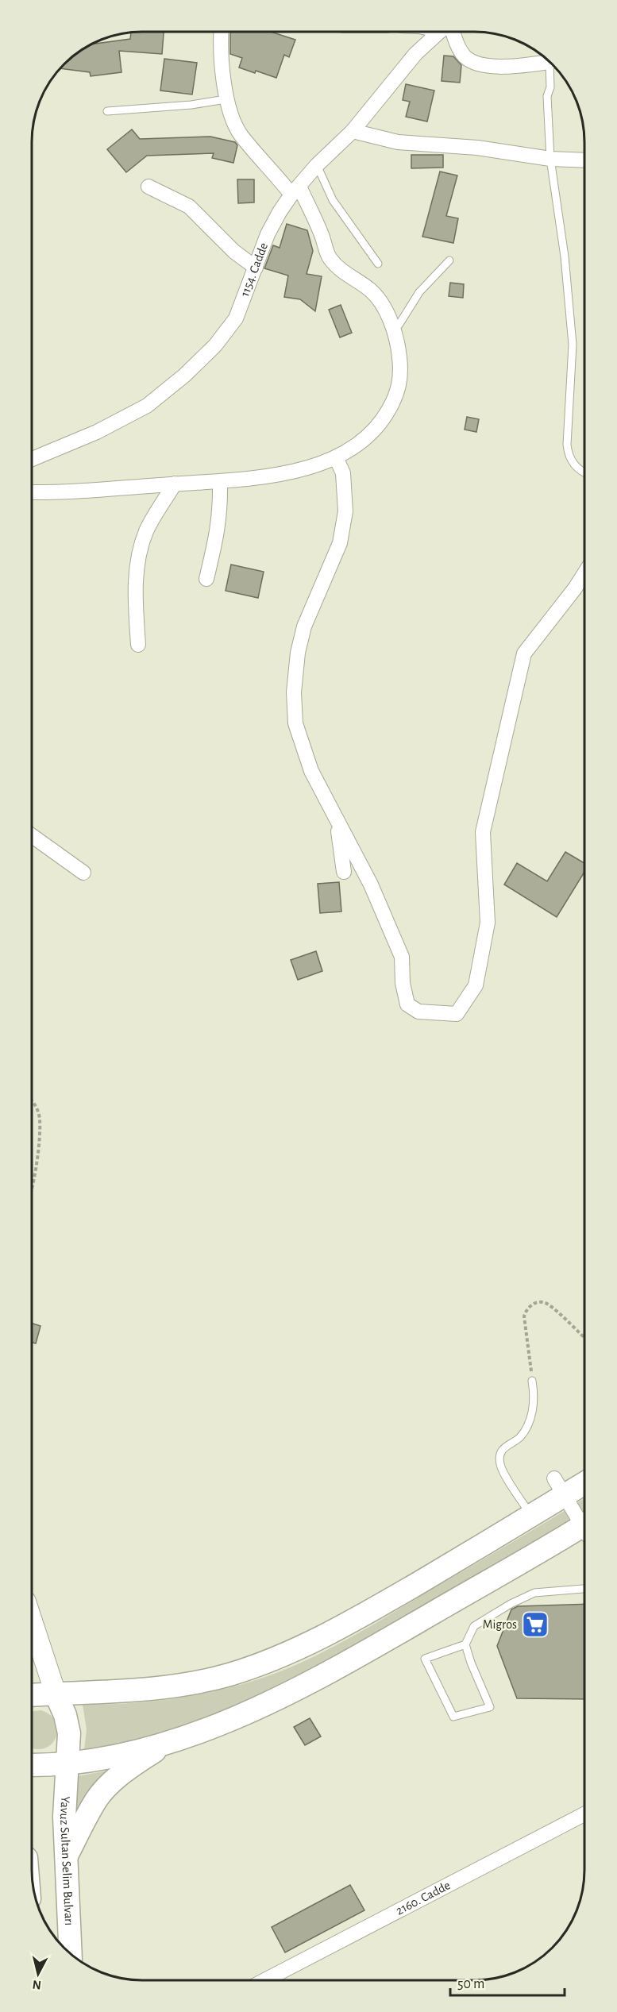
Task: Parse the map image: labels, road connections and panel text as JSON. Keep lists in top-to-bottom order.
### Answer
{
  "streets": {
    "main road": ["Yavuz Sultan Selim Bulvarı"],
    "street": ["1154. Cadde", "2160. Cadde"]
  },
  "places": {
    "supermarket": ["Migros"]
  },
  "scale_bar": "50 m",
  "north": "bottom"
}
